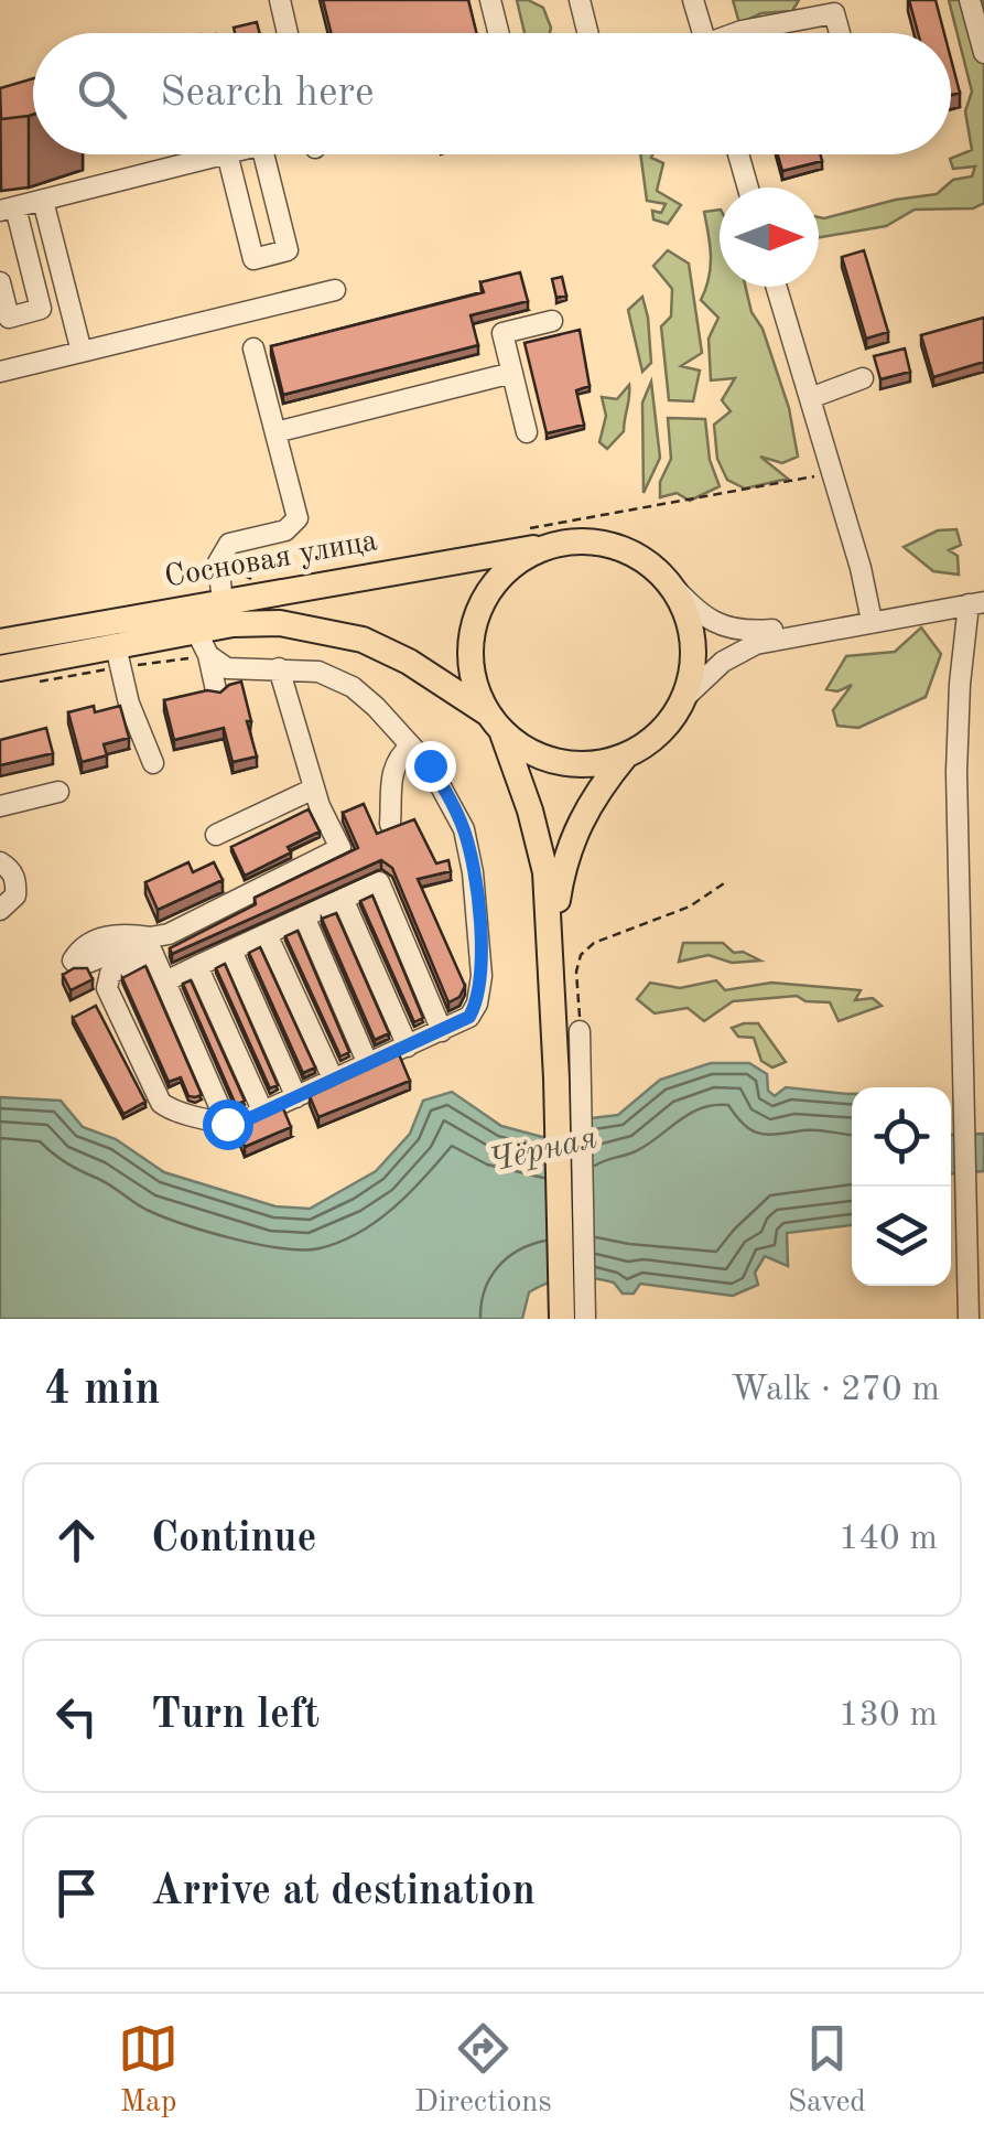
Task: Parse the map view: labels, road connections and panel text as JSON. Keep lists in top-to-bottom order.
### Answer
{
  "streets": {
    "main road": ["Сосновая улица"]
  },
  "water": ["Чёрная"],
  "north": "right",
  "page": {
    "search": "Search here",
    "heading": ["4 min", "Walk · 270 m"],
    "list": [
      ["Continue", "140 m"],
      ["Turn left", "130 m"],
      "Arrive at destination"
    ],
    "nav": ["Map", "Directions", "Saved"]
  }
}
